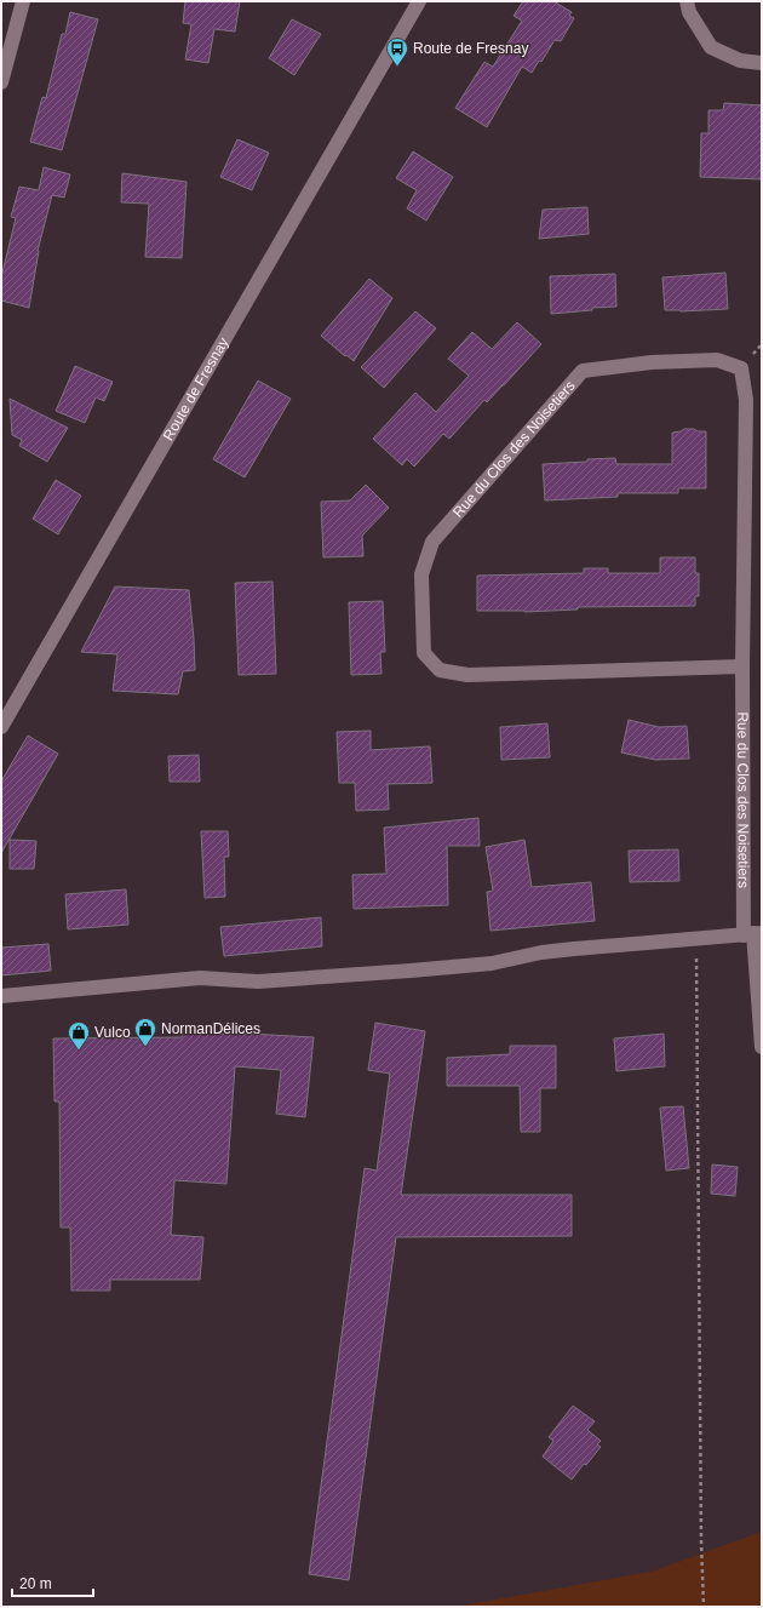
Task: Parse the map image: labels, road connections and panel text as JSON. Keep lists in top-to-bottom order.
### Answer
{
  "streets": {
    "street": ["Route de Fresnay", "Rue du Clos des Noisetiers"]
  },
  "places": {
    "bus stop": ["Route de Fresnay"],
    "shop": ["NormanDélices", "Vulco"]
  },
  "scale_bar": "20 m"
}
